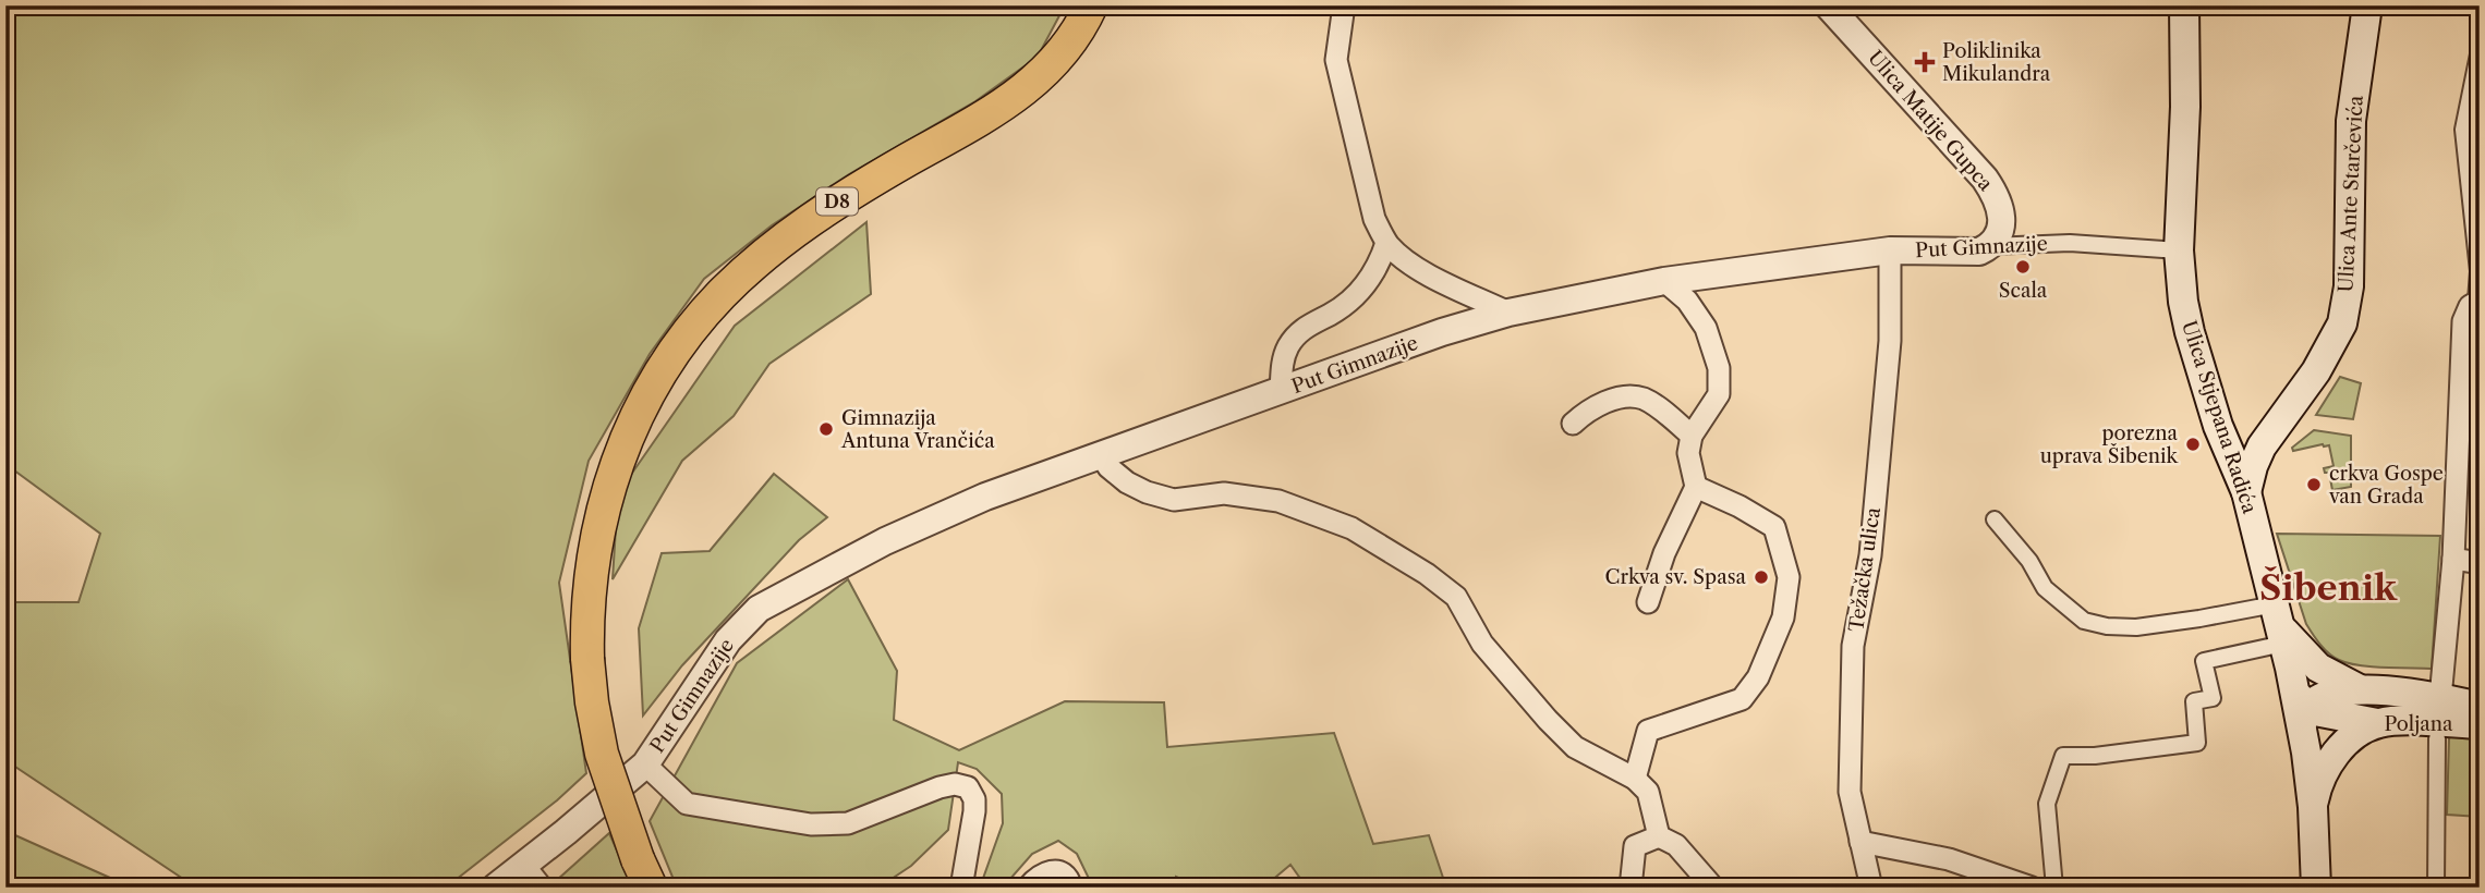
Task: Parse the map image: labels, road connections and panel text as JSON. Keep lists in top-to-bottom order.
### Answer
{
  "streets": {
    "main road": [
      "Ulica Ante Starčevića",
      "D8",
      "Ulica Stjepana Radića",
      "Poljana"
    ],
    "street": ["Ulica Matije Gupca", "Put Gimnazije", "Težačka ulica"]
  },
  "crossings": [
    ["Ulica Matije Gupca", "Put Gimnazije"],
    ["Ulica Ante Starčevića", "Ulica Stjepana Radića"],
    ["Put Gimnazije", "Ulica Stjepana Radića"],
    ["Put Gimnazije", "Težačka ulica"],
    ["Ulica Stjepana Radića", "Poljana"]
  ],
  "districts": ["Šibenik"],
  "places": {
    "health": ["Poliklinika Mikulandra"],
    "other": [
      "Scala",
      "Gimnazija Antuna Vrančića",
      "porezna uprava Šibenik",
      "crkva Gospe van Grada",
      "Crkva sv. Spasa"
    ]
  }
}
